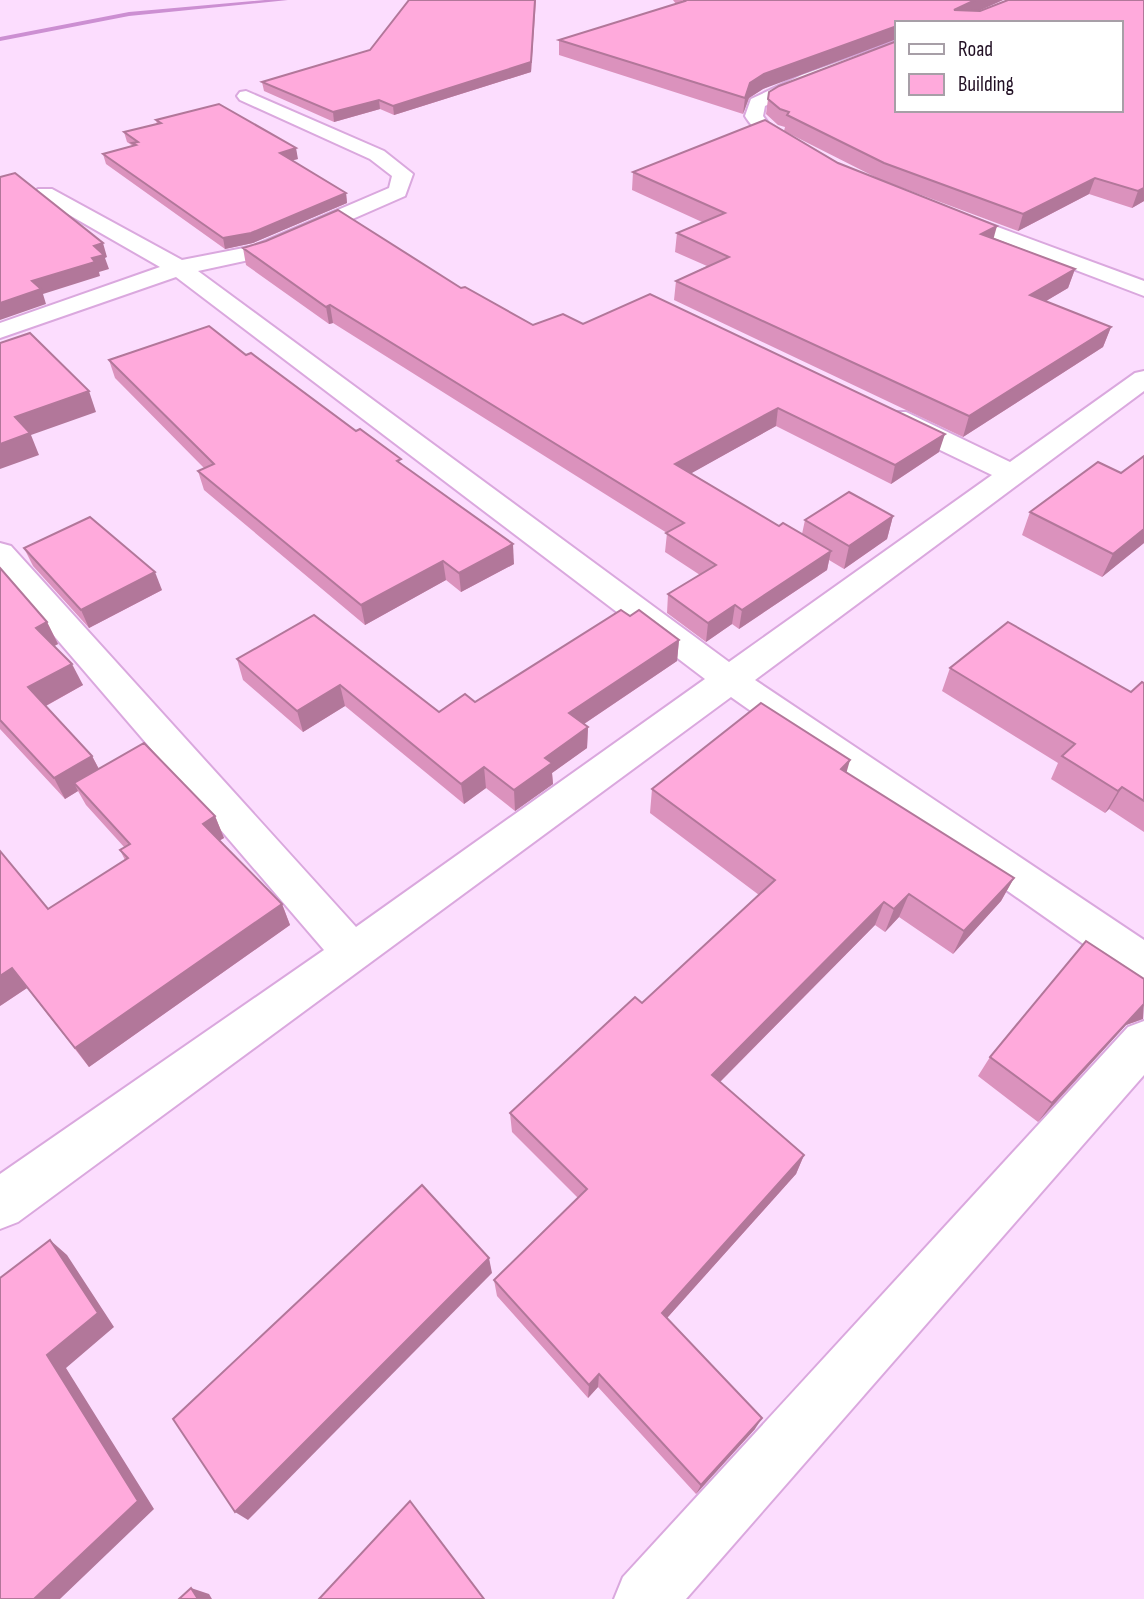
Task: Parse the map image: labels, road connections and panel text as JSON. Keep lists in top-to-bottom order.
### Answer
{
  "legend": ["Road", "Building"]
}
